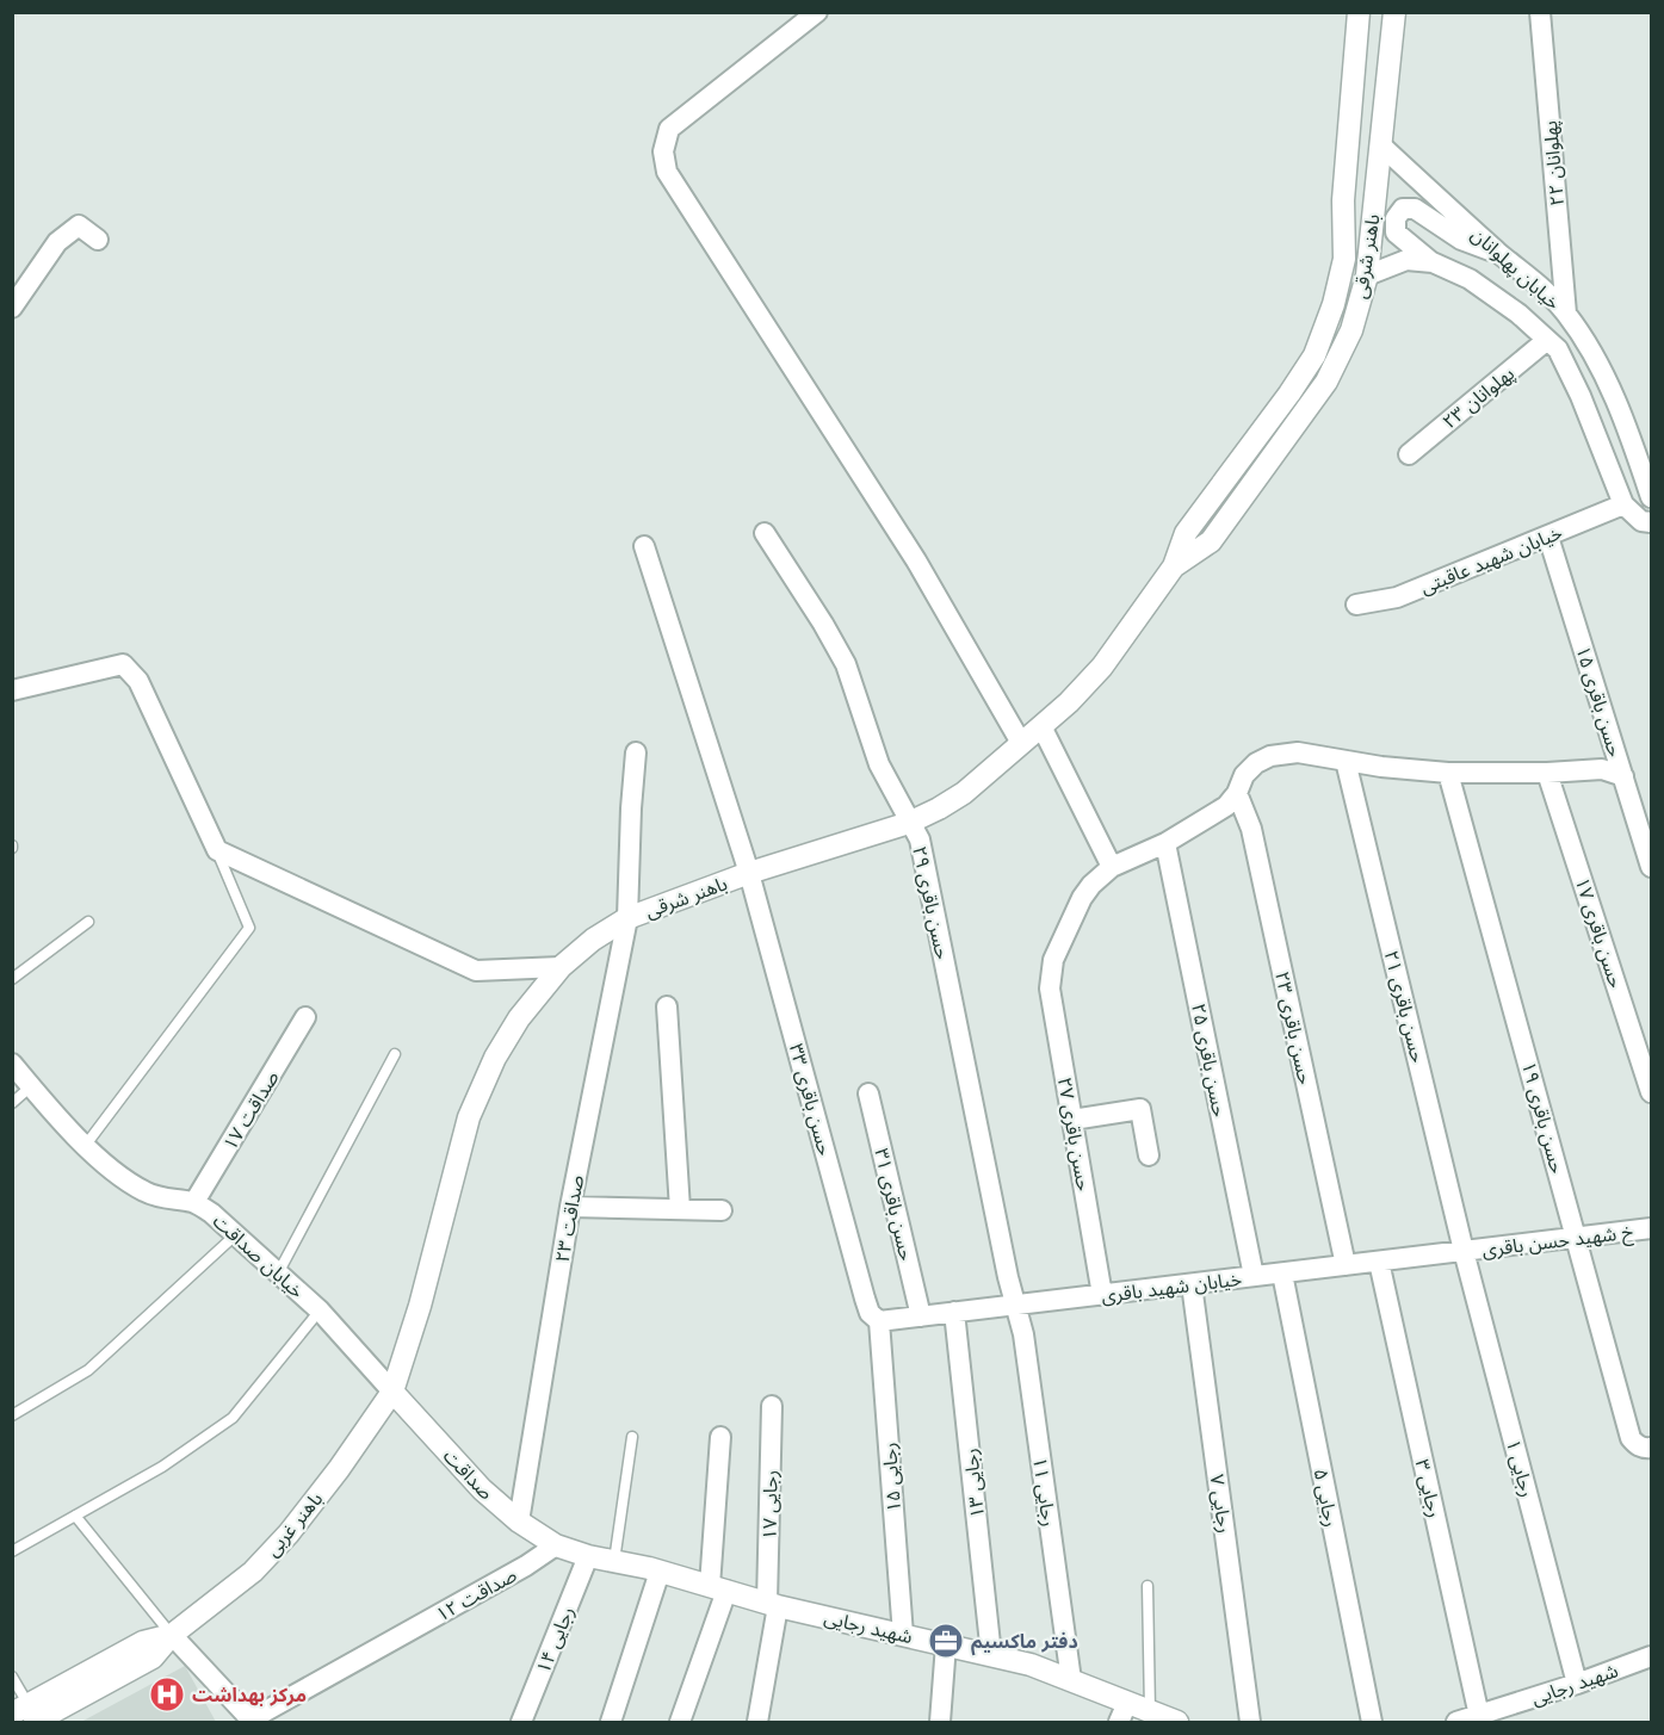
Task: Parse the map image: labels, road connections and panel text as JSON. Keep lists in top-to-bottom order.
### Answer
{
  "streets": {
    "street": [
      "پهلوانان ۲۲",
      "باهنر شرقی",
      "خیابان پهلوانان",
      "پهلوانان ۲۳",
      "خیابان شهید عاقبتی",
      "حسن باقری ۱۵",
      "حسن باقری ۲۹",
      "حسن باقری ۱۷",
      "حسن باقری ۲۱",
      "حسن باقری ۲۳",
      "حسن باقری ۲۵",
      "حسن باقری ۳۳",
      "صداقت ۱۷",
      "حسن باقری ۱۹",
      "حسن باقری ۲۷",
      "حسن باقری ۳۱",
      "صداقت ۲۳",
      "خ شهید حسن باقری",
      "خیابان صداقت",
      "خیابان شهید باقری",
      "رجایی ۱",
      "صداقت",
      "رجایی ۱۵",
      "رجایی ۱۳",
      "رجایی ۳",
      "رجایی ۱۱",
      "رجایی ۵",
      "رجایی ۷",
      "رجایی ۱۷",
      "باهنر غربی",
      "صداقت ۱۲",
      "شهید رجایی",
      "رجایی ۱۴"
    ]
  },
  "crossings": [
    ["پهلوانان ۲۲", "خیابان پهلوانان"],
    ["باهنر شرقی", "خیابان پهلوانان"],
    ["باهنر شرقی", "حسن باقری ۲۹"],
    ["باهنر شرقی", "حسن باقری ۳۳"],
    ["باهنر شرقی", "صداقت ۲۳"],
    ["باهنر شرقی", "خیابان صداقت"],
    ["باهنر شرقی", "صداقت"],
    ["باهنر شرقی", "باهنر غربی"],
    ["خیابان پهلوانان", "پهلوانان ۲۳"],
    ["خیابان پهلوانان", "خیابان شهید عاقبتی"],
    ["خیابان شهید عاقبتی", "حسن باقری ۱۵"],
    ["حسن باقری ۲۹", "خیابان شهید باقری"],
    ["حسن باقری ۲۹", "رجایی ۱۱"],
    ["حسن باقری ۲۱", "خ شهید حسن باقری"],
    ["حسن باقری ۲۱", "خیابان شهید باقری"],
    ["حسن باقری ۲۱", "رجایی ۱"],
    ["حسن باقری ۲۳", "خیابان شهید باقری"],
    ["حسن باقری ۲۵", "خیابان شهید باقری"],
    ["حسن باقری ۳۳", "خیابان شهید باقری"],
    ["حسن باقری ۳۳", "رجایی ۱۵"],
    ["صداقت ۱۷", "خیابان صداقت"],
    ["حسن باقری ۱۹", "خ شهید حسن باقری"],
    ["حسن باقری ۲۷", "خیابان شهید باقری"],
    ["حسن باقری ۳۱", "خیابان شهید باقری"],
    ["صداقت ۲۳", "صداقت"],
    ["خ شهید حسن باقری", "خیابان شهید باقری"],
    ["خ شهید حسن باقری", "رجایی ۱"],
    ["خیابان صداقت", "صداقت"],
    ["خیابان صداقت", "باهنر غربی"],
    ["خیابان شهید باقری", "رجایی ۱"],
    ["خیابان شهید باقری", "رجایی ۱۵"],
    ["خیابان شهید باقری", "رجایی ۱۳"],
    ["خیابان شهید باقری", "رجایی ۳"],
    ["خیابان شهید باقری", "رجایی ۱۱"],
    ["خیابان شهید باقری", "رجایی ۵"],
    ["خیابان شهید باقری", "رجایی ۷"],
    ["رجایی ۱", "شهید رجایی"],
    ["صداقت", "باهنر غربی"],
    ["صداقت", "صداقت ۱۲"],
    ["صداقت", "شهید رجایی"],
    ["رجایی ۱۵", "شهید رجایی"],
    ["رجایی ۱۳", "شهید رجایی"],
    ["رجایی ۳", "شهید رجایی"],
    ["رجایی ۱۱", "شهید رجایی"],
    ["رجایی ۱۷", "شهید رجایی"],
    ["صداقت ۱۲", "شهید رجایی"],
    ["شهید رجایی", "رجایی ۱۴"]
  ],
  "places": {
    "office": ["دفتر ماکسیم"],
    "hospital": ["مرکز بهداشت"]
  }
}
